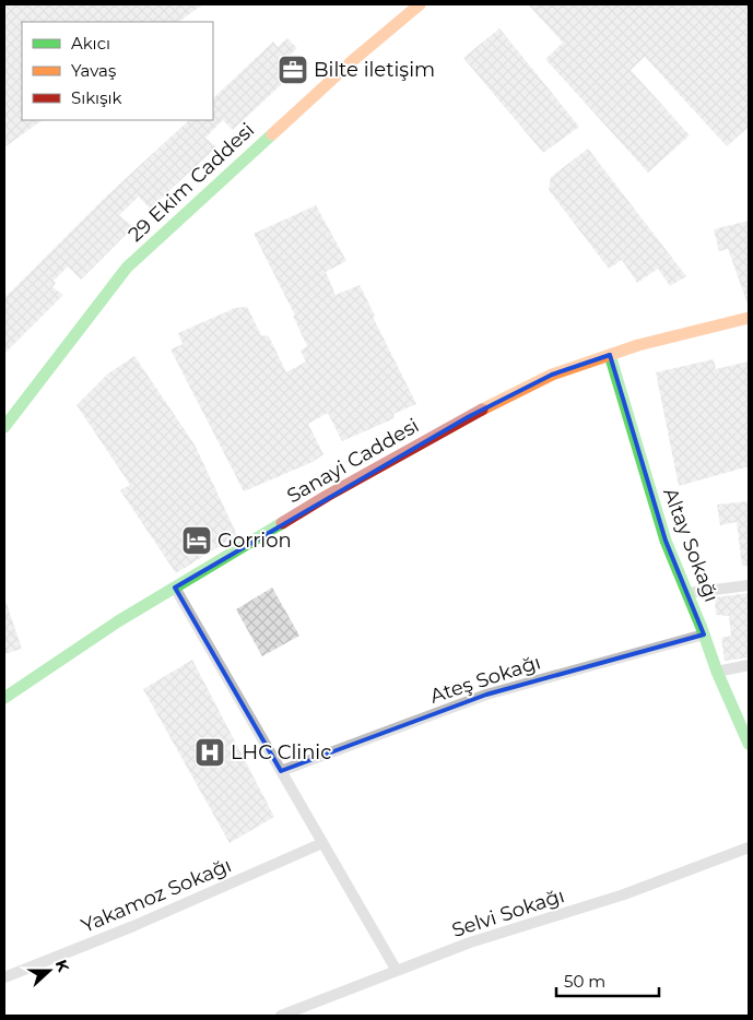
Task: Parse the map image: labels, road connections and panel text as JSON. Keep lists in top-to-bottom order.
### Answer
{
  "streets": {
    "main road": ["29 Ekim Caddesi", "Sanayi Caddesi", "Altay Sokağı"],
    "street": ["Ateş Sokağı", "Yakamoz Sokağı", "Selvi Sokağı"]
  },
  "crossings": [
    ["Sanayi Caddesi", "Altay Sokağı"],
    ["Altay Sokağı", "Ateş Sokağı"]
  ],
  "places": {
    "office": ["Bilte iletişim"],
    "hotel": ["Gorrion"],
    "hospital": ["LHC Clinic"]
  },
  "legend": ["Akıcı", "Yavaş", "Sıkışık"],
  "scale_bar": "50 m",
  "north": "right"
}
